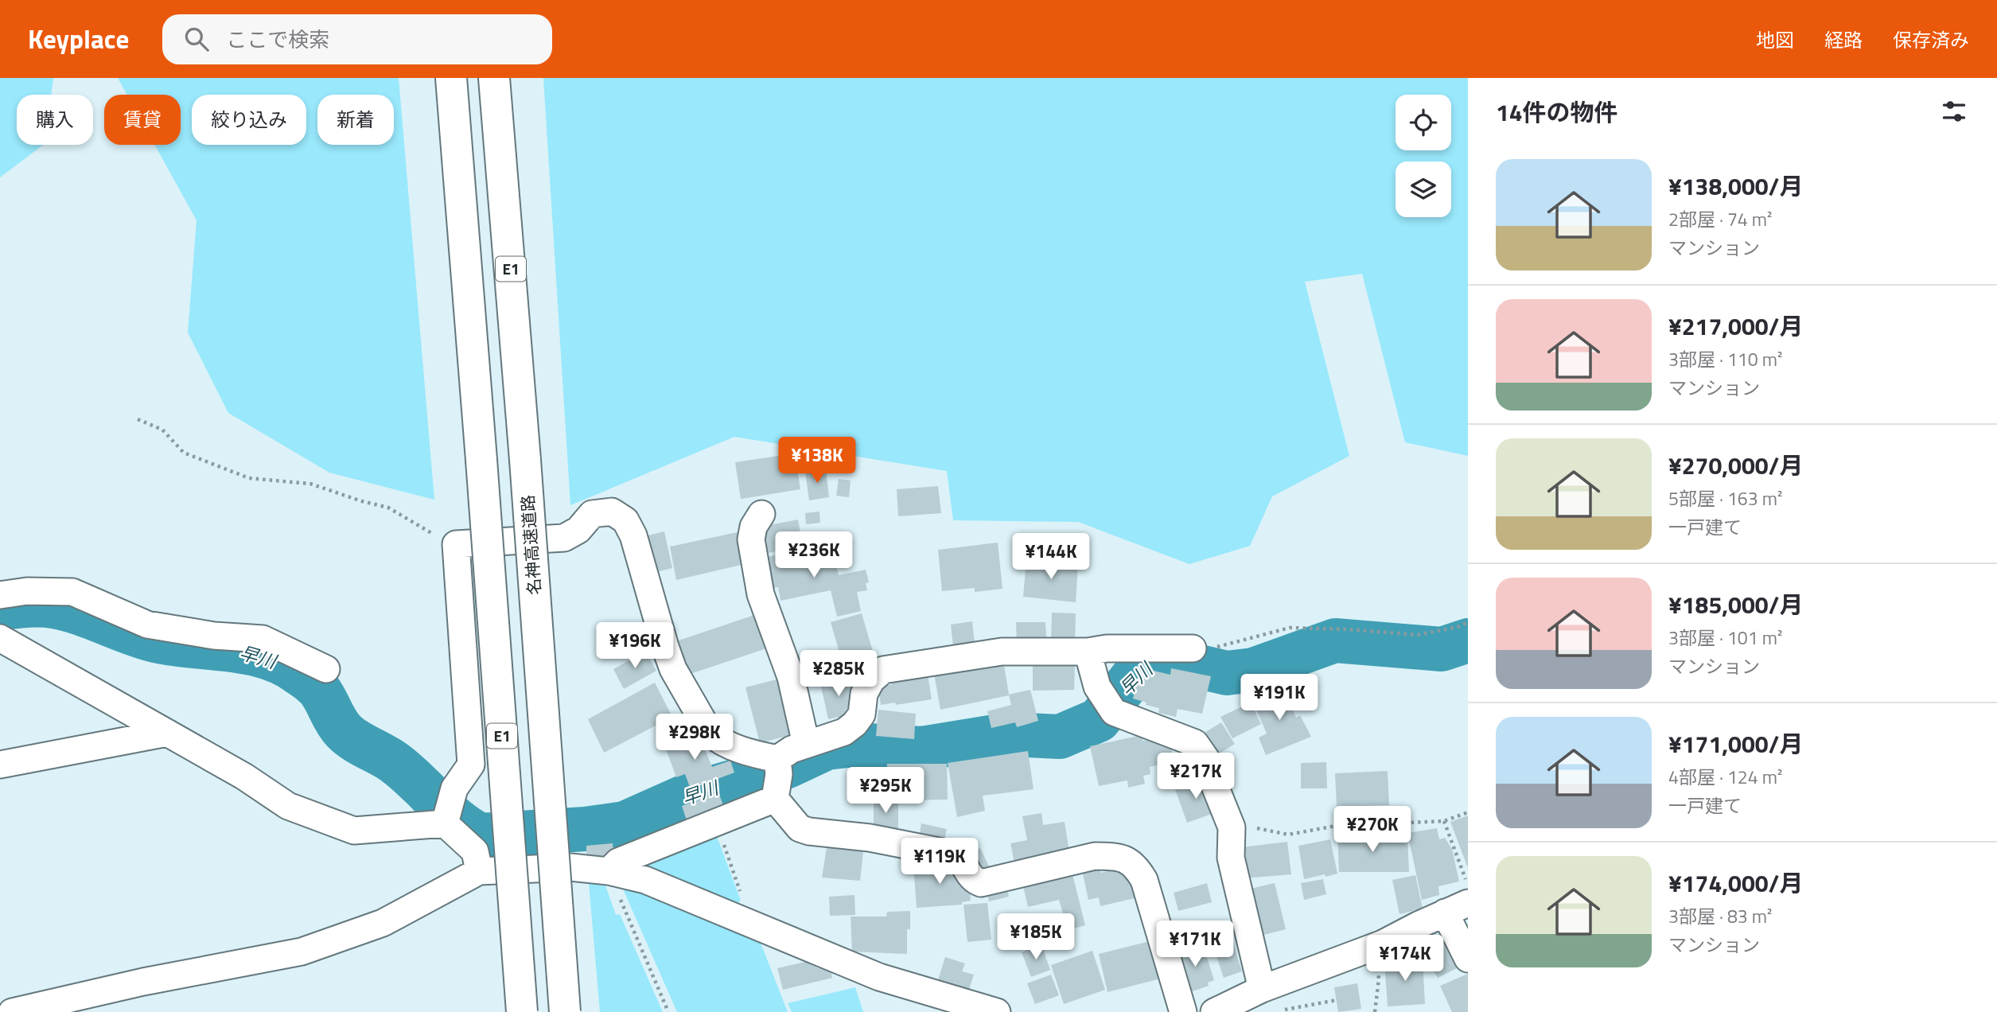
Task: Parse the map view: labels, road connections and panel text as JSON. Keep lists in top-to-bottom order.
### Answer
{
  "streets": {
    "highway": ["E1", "名神高速道路"]
  },
  "water": ["早川"],
  "page": {
    "header": "Keyplace",
    "search": "ここで検索",
    "nav": ["地図", "経路", "保存済み"],
    "heading": "14件の物件",
    "chip": [
      "購入",
      "賃貸",
      "絞り込み",
      "新着"
    ],
    "list": [
      {
        "name": "¥138,000/月",
        "note": "2部屋 · 74 m² · マンション"
      },
      {
        "name": "¥217,000/月",
        "note": "3部屋 · 110 m² · マンション"
      },
      {
        "name": "¥270,000/月",
        "note": "5部屋 · 163 m² · 一戸建て"
      },
      {
        "name": "¥185,000/月",
        "note": "3部屋 · 101 m² · マンション"
      },
      {
        "name": "¥171,000/月",
        "note": "4部屋 · 124 m² · 一戸建て"
      },
      {
        "name": "¥174,000/月",
        "note": "3部屋 · 83 m² · マンション"
      }
    ],
    "price": [
      "¥138K",
      "¥236K",
      "¥144K",
      "¥196K",
      "¥285K",
      "¥191K",
      "¥298K",
      "¥217K",
      "¥295K",
      "¥270K",
      "¥119K",
      "¥185K",
      "¥171K",
      "¥174K"
    ]
  }
}
